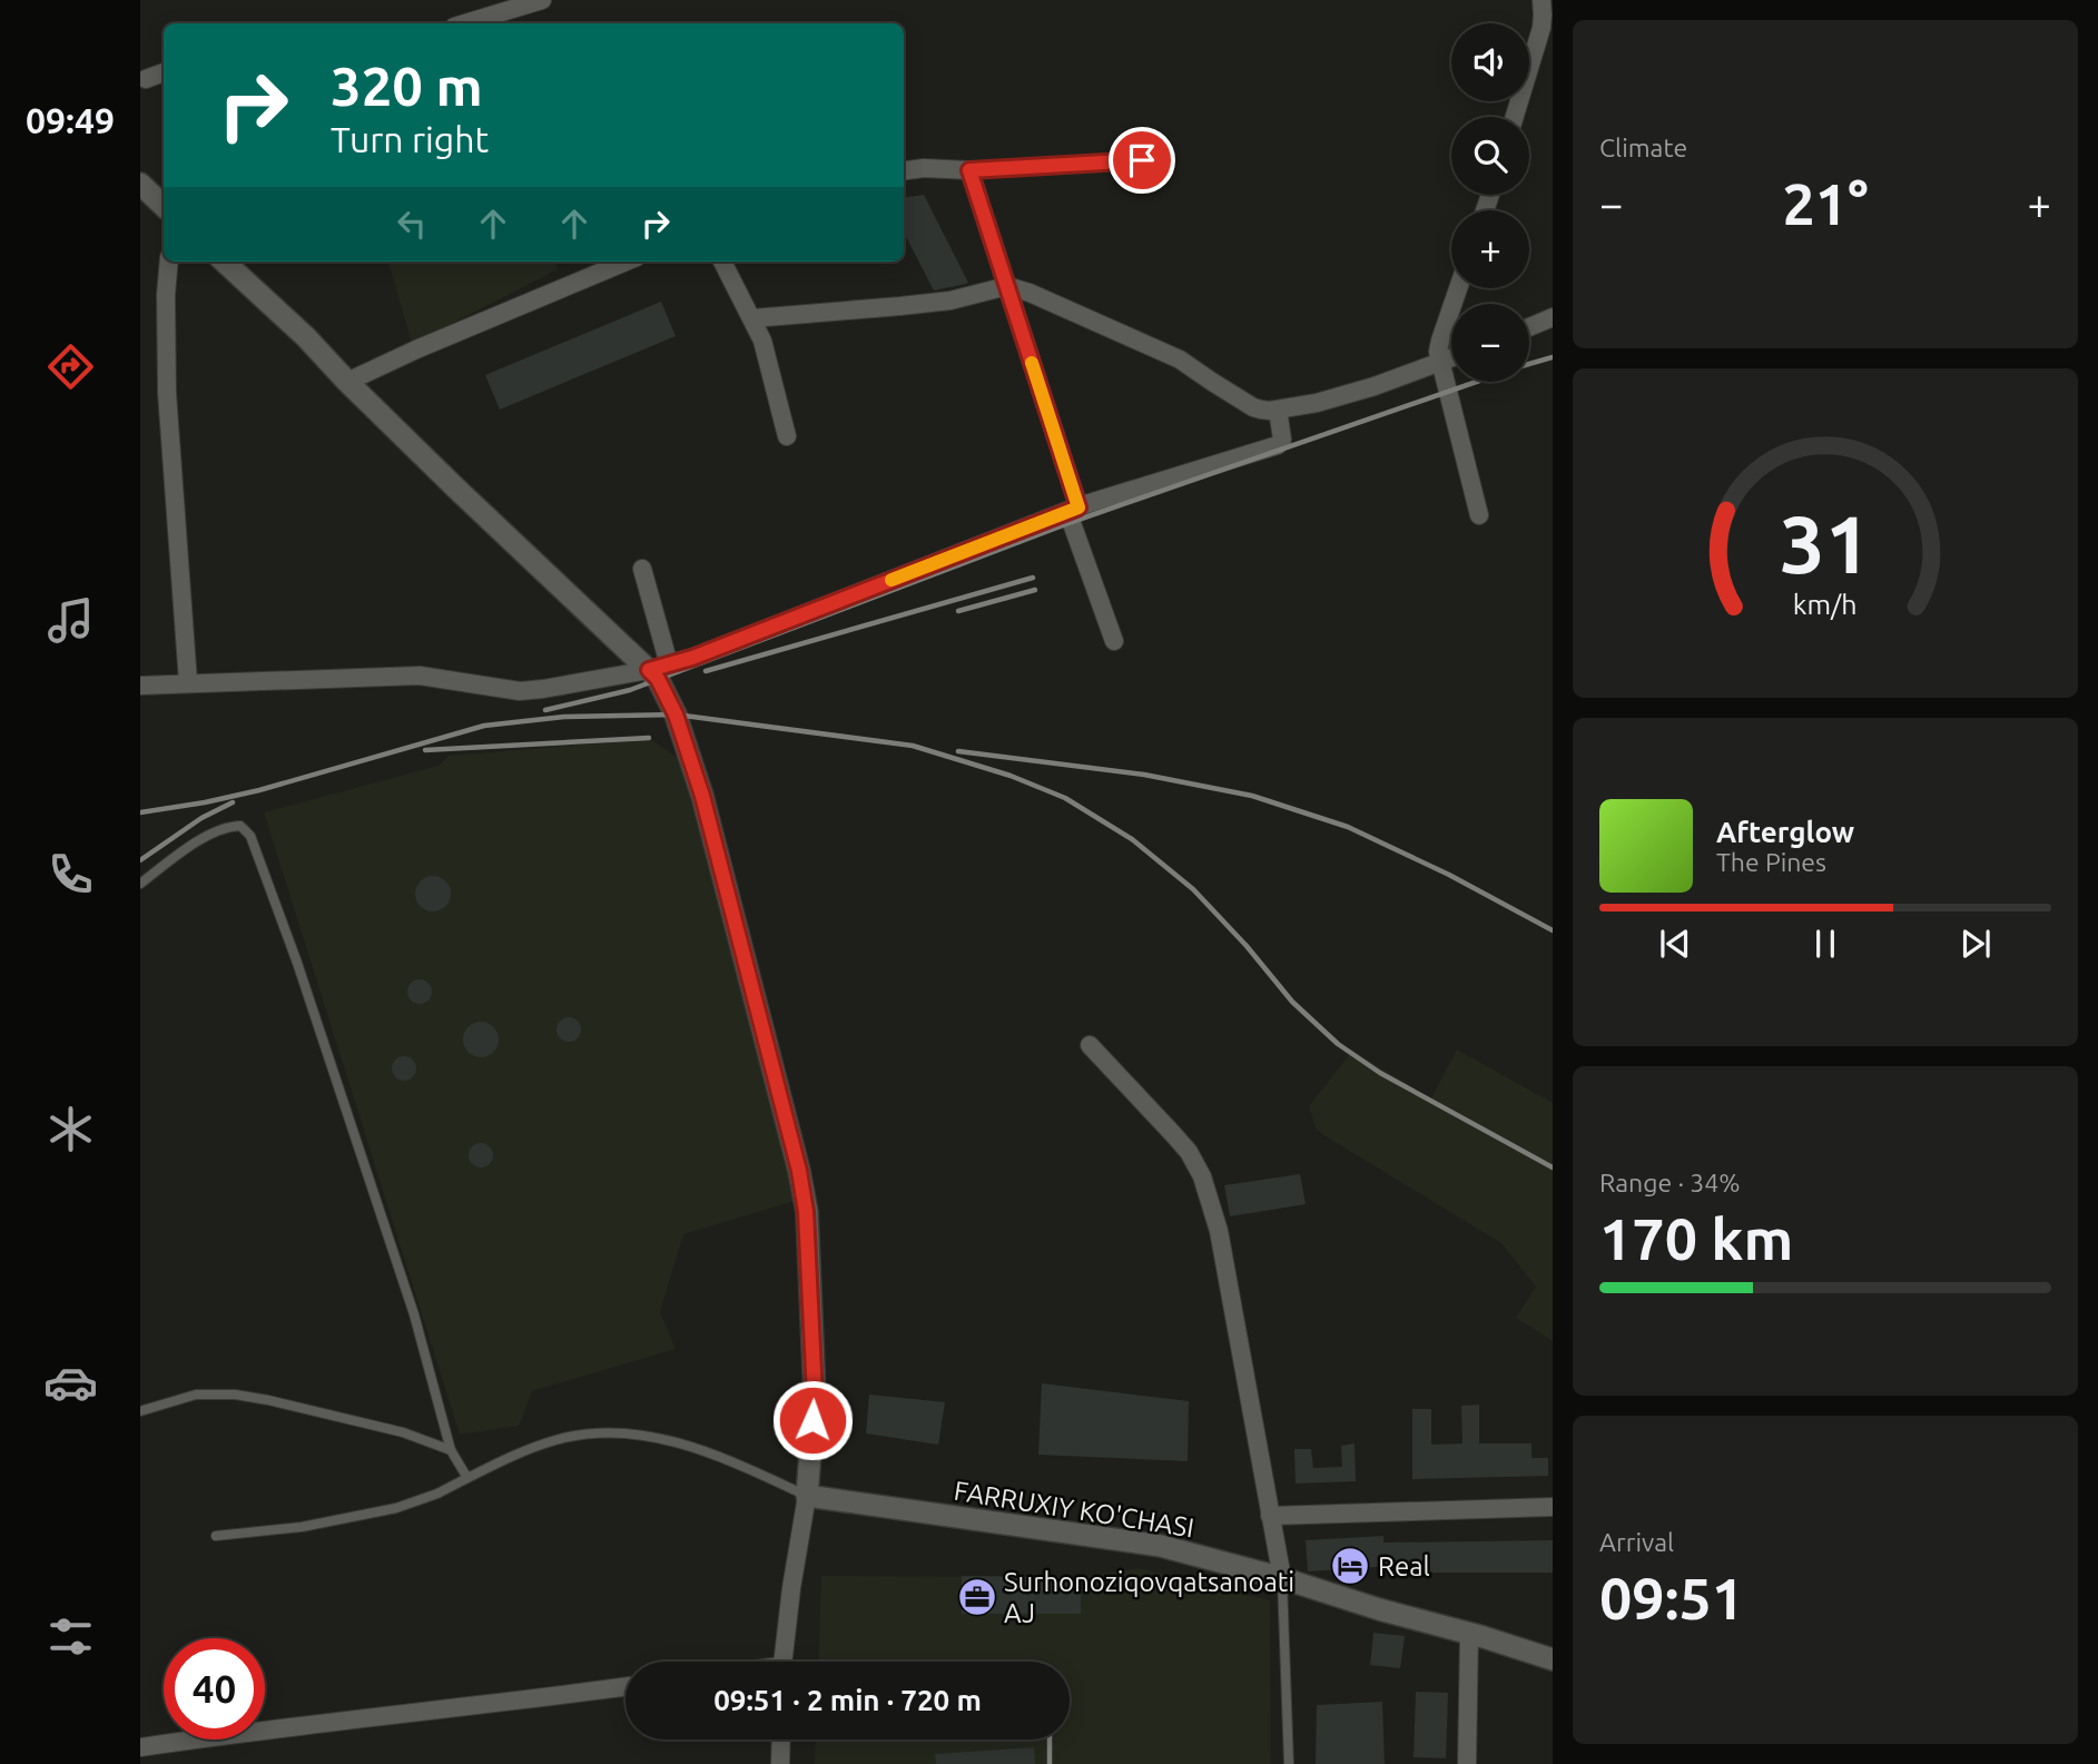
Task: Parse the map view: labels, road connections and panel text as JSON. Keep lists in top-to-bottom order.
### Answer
{
  "streets": {
    "street": ["FARRUXIY KO'CHASI"]
  },
  "places": {
    "hotel": ["Real"],
    "office": ["Surhonoziqovqatsanoati AJ"]
  },
  "page": {
    "tabs": "09:49",
    "tile": [
      "Climate",
      ["Range · 34%", "170 km"],
      ["Arrival", "09:51"]
    ],
    "map_buttons": ["+", "−"],
    "turn": ["320 m", "Turn right"],
    "heat": ["−", "21°", "+"],
    "song": ["Afterglow", "The Pines"],
    "limit": "40",
    "trip": "09:51 · 2 min · 720 m",
    "gauge": ["31", "km/h"]
  }
}
